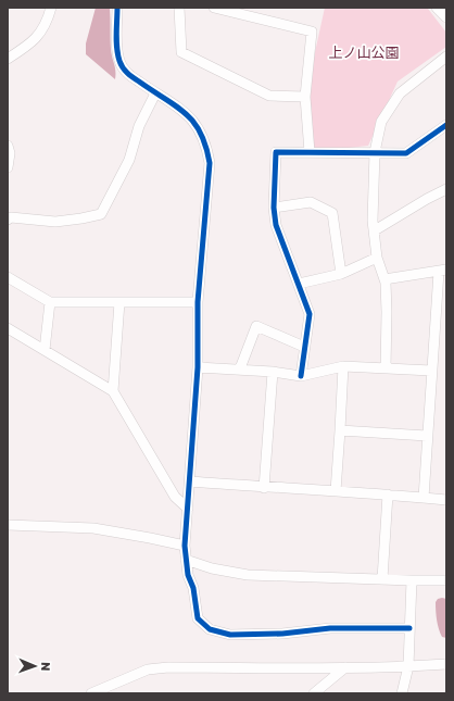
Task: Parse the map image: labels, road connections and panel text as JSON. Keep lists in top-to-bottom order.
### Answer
{
  "parks": ["上ノ山公園"],
  "north": "right"
}
